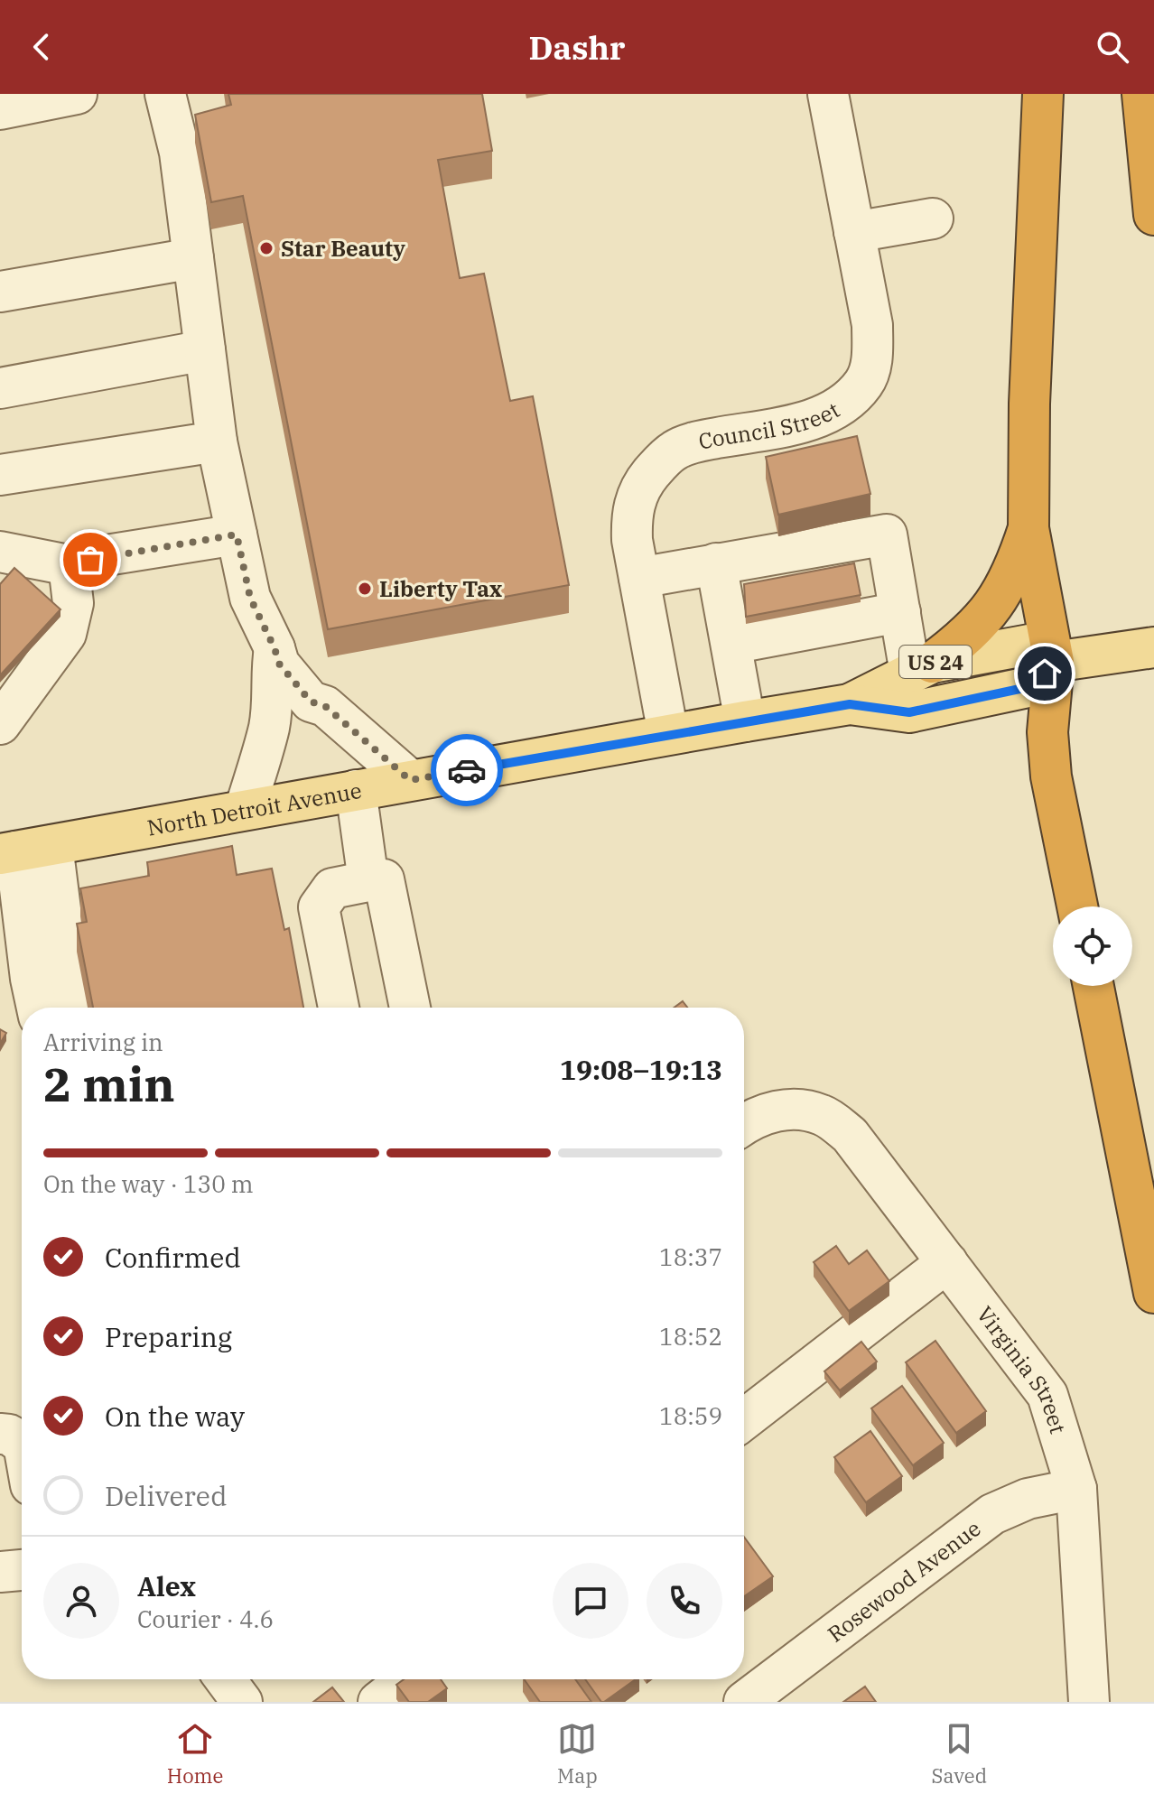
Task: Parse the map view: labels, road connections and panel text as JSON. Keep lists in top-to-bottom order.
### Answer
{
  "streets": {
    "main road": ["US 24", "North Detroit Avenue"],
    "street": ["Council Street", "Virginia Street", "Rosewood Avenue"]
  },
  "crossings": [
    ["Council Street", "North Detroit Avenue"],
    ["Virginia Street", "Rosewood Avenue"]
  ],
  "places": ["Star Beauty", "Liberty Tax"],
  "page": {
    "header": "Dashr",
    "heading": ["2 min", "Arriving in", "19:08–19:13"],
    "panel": ["Alex", "Courier · 4.6"],
    "bar": "On the way · 130 m",
    "list": [
      ["Confirmed", "18:37"],
      ["Preparing", "18:52"],
      ["On the way", "18:59"],
      "Delivered"
    ],
    "tabs": ["Home", "Map", "Saved"]
  }
}
